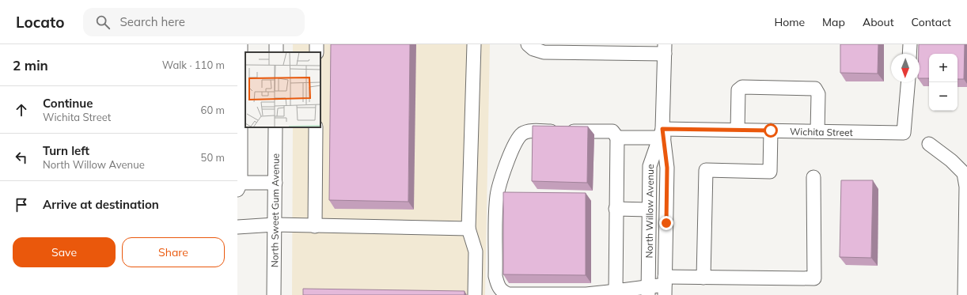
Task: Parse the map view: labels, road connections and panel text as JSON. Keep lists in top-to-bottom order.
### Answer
{
  "streets": {
    "street": ["Wichita Street", "North Sweet Gum Avenue", "North Willow Avenue"]
  },
  "crossings": [
    ["Wichita Street", "North Willow Avenue"]
  ],
  "north": "bottom",
  "page": {
    "header": "Locato",
    "search": "Search here",
    "nav": [
      "Home",
      "Map",
      "About",
      "Contact"
    ],
    "heading": ["2 min", "Walk · 110 m"],
    "map_buttons": ["+", "−"],
    "list": [
      ["Continue", "Wichita Street", "60 m"],
      ["Turn left", "North Willow Avenue", "50 m"],
      "Arrive at destination"
    ],
    "buttons": ["Save", "Share"]
  }
}
